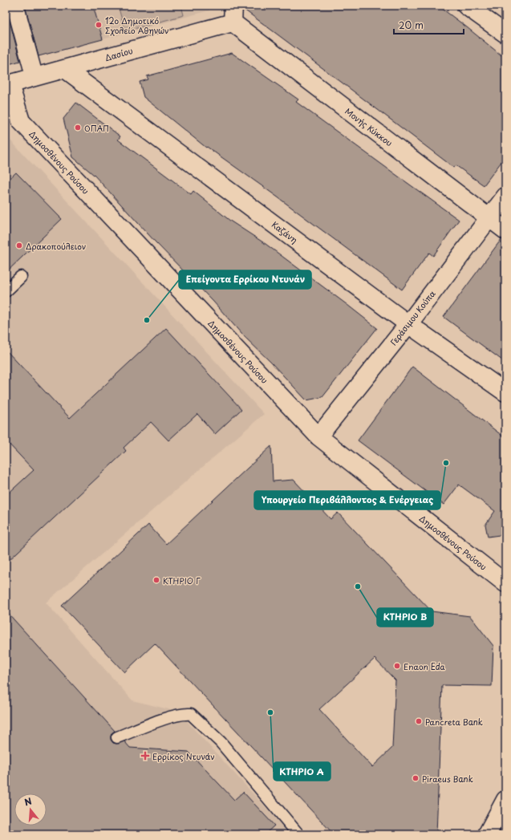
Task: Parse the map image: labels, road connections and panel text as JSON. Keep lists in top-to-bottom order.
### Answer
{
  "streets": {
    "street": [
      "Δασίου",
      "Μονής Κύκκου",
      "Δημοσθένους Ρούσου",
      "Καζάνη",
      "Γεράσιμου Κούπα"
    ]
  },
  "crossings": [
    ["Δασίου", "Μονής Κύκκου"],
    ["Δασίου", "Δημοσθένους Ρούσου"],
    ["Δασίου", "Καζάνη"],
    ["Μονής Κύκκου", "Γεράσιμου Κούπα"],
    ["Δημοσθένους Ρούσου", "Γεράσιμου Κούπα"],
    ["Καζάνη", "Γεράσιμου Κούπα"]
  ],
  "places": {
    "other": [
      "12ο Δημοτικό Σχολείο Αθηνών",
      "ΟΠΑΠ",
      "Δρακοπούλειον",
      "Επείγοντα Ερρίκου Ντυνάν",
      "Υπουργείο Περιβάλλοντος & Ενέργειας",
      "ΚΤΗΡΙΟ Γ",
      "ΚΤΗΡΙΟ Β",
      "Enaon Eda",
      "ΚΤΗΡΙΟ Α",
      "Pancreta Bank",
      "Piraeus Bank"
    ],
    "health": ["Ερρίκος Ντυνάν"]
  },
  "scale_bar": "20 m",
  "north": "top"
}
